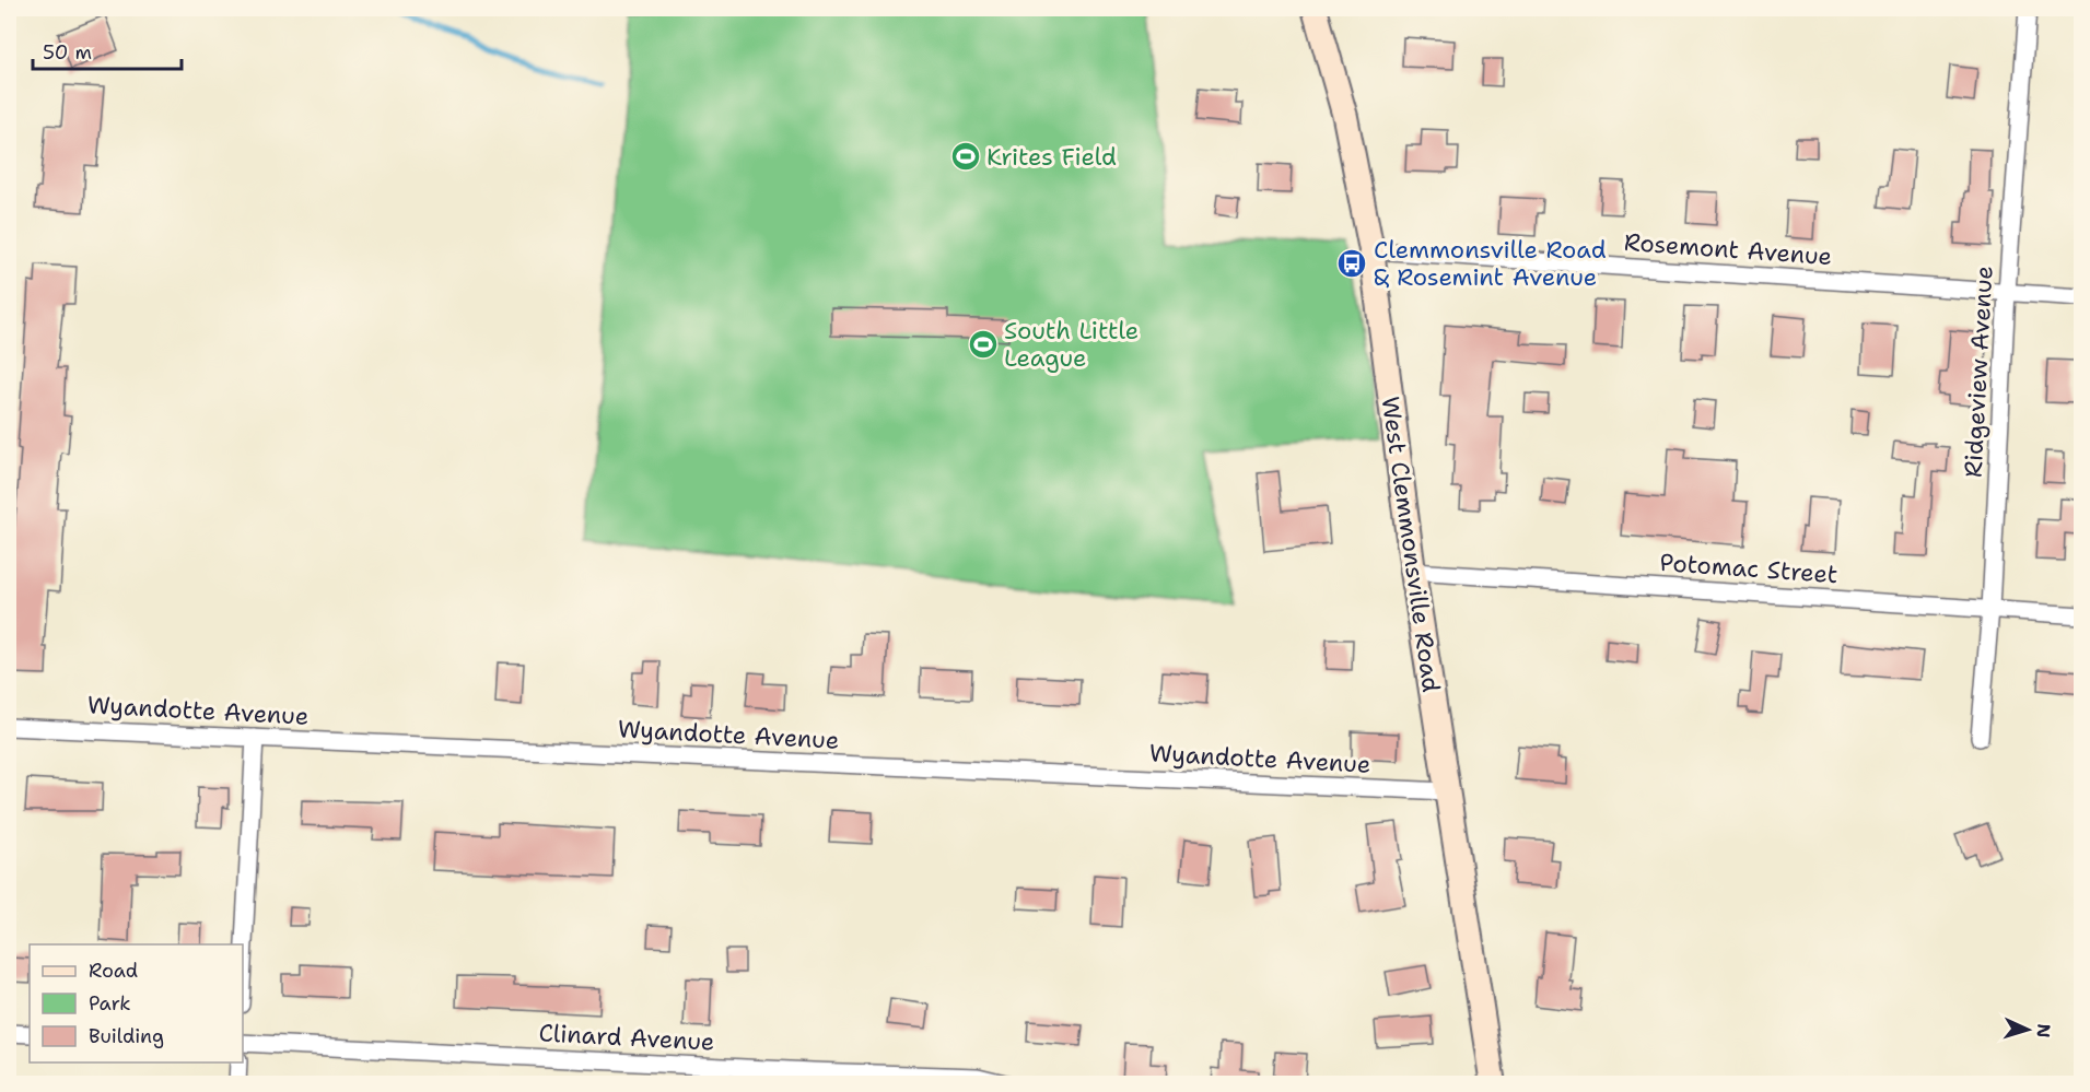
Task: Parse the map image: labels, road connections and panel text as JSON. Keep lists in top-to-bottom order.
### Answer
{
  "streets": {
    "main road": ["West Clemmonsville Road"],
    "street": [
      "Rosemont Avenue",
      "Ridgeview Avenue",
      "Potomac Street",
      "Wyandotte Avenue",
      "Clinard Avenue"
    ]
  },
  "crossings": [
    ["Rosemont Avenue", "Ridgeview Avenue"],
    ["Rosemont Avenue", "West Clemmonsville Road"],
    ["Ridgeview Avenue", "Potomac Street"],
    ["West Clemmonsville Road", "Potomac Street"],
    ["West Clemmonsville Road", "Wyandotte Avenue"]
  ],
  "places": {
    "sports": ["Krites Field", "South Little League"],
    "bus stop": ["Clemmonsville Road & Rosemint Avenue"]
  },
  "legend": ["Road", "Park", "Building"],
  "scale_bar": "50 m",
  "north": "right"
}
